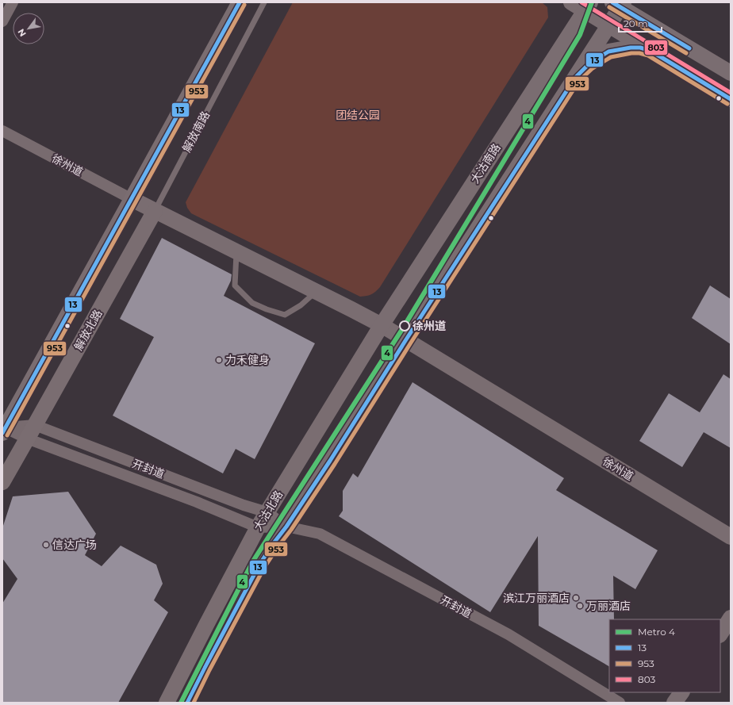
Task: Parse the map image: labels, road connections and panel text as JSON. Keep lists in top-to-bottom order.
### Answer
{
  "streets": {
    "main road": [
      "大沽南路",
      "徐州道",
      "解放北路",
      "大沽北路"
    ],
    "street": ["开封道"],
    "lane": ["解放南路"]
  },
  "crossings": [
    ["解放南路", "徐州道"],
    ["解放南路", "解放北路"],
    ["大沽南路", "徐州道"],
    ["大沽南路", "大沽北路"],
    ["徐州道", "解放北路"],
    ["徐州道", "大沽北路"],
    ["解放北路", "开封道"],
    ["开封道", "大沽北路"]
  ],
  "parks": ["团结公园"],
  "places": [
    "徐州道",
    "力禾健身",
    "信达广场",
    "滨江万丽酒店",
    "万丽酒店"
  ],
  "lines": [
    "metro line 4",
    "transit line 13",
    "transit line 803",
    "transit line 953"
  ],
  "legend": [
    "Metro 4",
    "13",
    "953",
    "803"
  ],
  "scale_bar": "20 m",
  "north": "bottom left"
}
